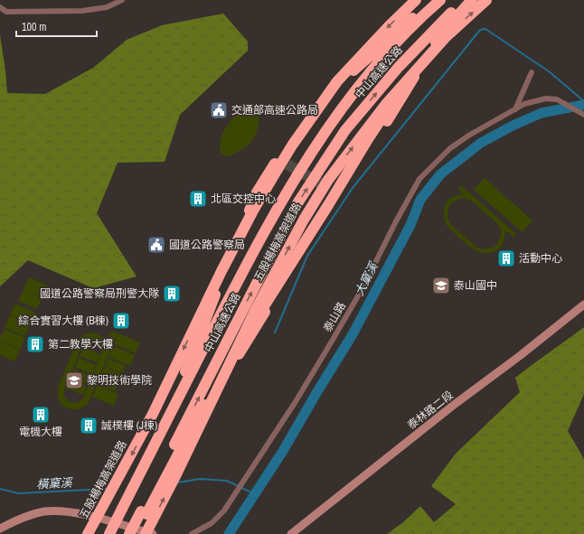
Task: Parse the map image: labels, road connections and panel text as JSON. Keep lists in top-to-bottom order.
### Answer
{
  "streets": {
    "highway": ["中山高速公路", "五股楊梅高架道路"],
    "main road": ["泰林路二段"],
    "street": ["泰山路"]
  },
  "water": ["大窠溪", "橫窠溪"],
  "places": {
    "public building": ["交通部高速公路局", "國道公路警察局"],
    "building": [
      "北區交控中心",
      "活動中心",
      "國道公路警察局刑警大隊",
      "綜合實習大樓 (B棟)",
      "第二教學大樓",
      "電機大樓",
      "誠樸樓 (J棟)"
    ],
    "school or university": ["泰山國中", "黎明技術學院"]
  },
  "scale_bar": "100 m"
}
